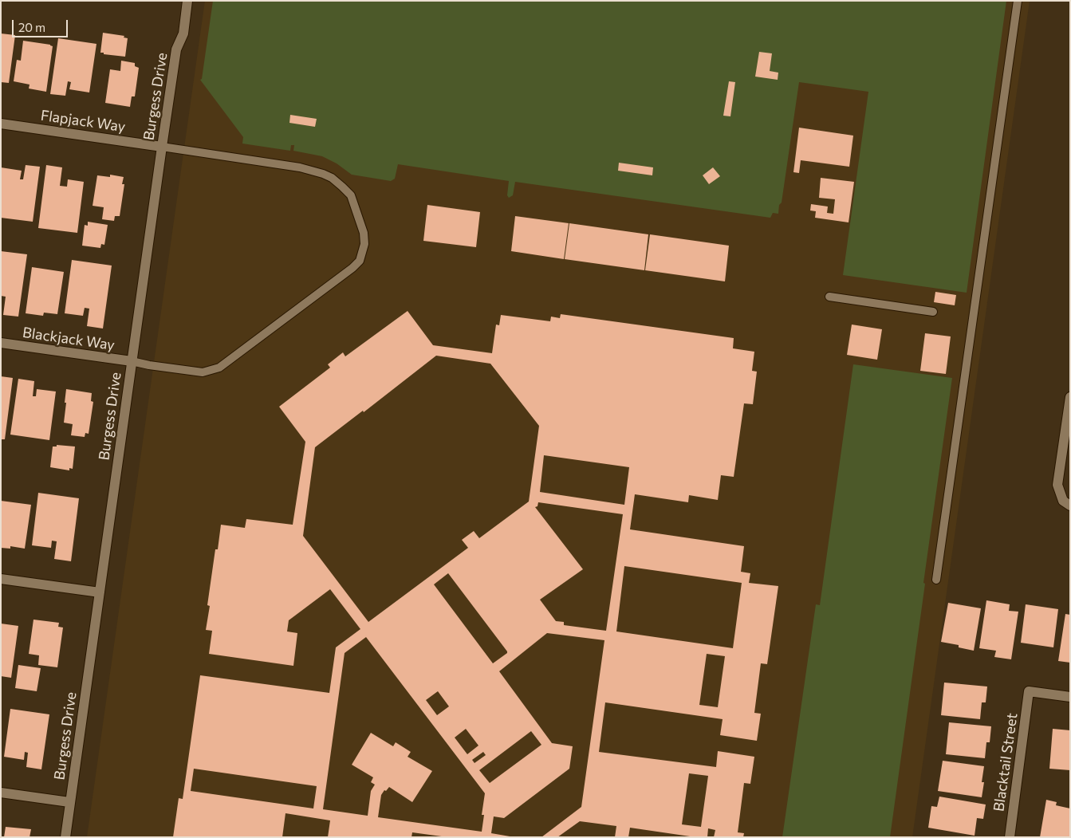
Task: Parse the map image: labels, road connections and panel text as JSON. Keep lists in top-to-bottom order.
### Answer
{
  "streets": {
    "street": [
      "Burgess Drive",
      "Flapjack Way",
      "Blackjack Way",
      "Blacktail Street"
    ]
  },
  "crossings": [
    ["Burgess Drive", "Flapjack Way"],
    ["Burgess Drive", "Blackjack Way"]
  ],
  "scale_bar": "20 m"
}
